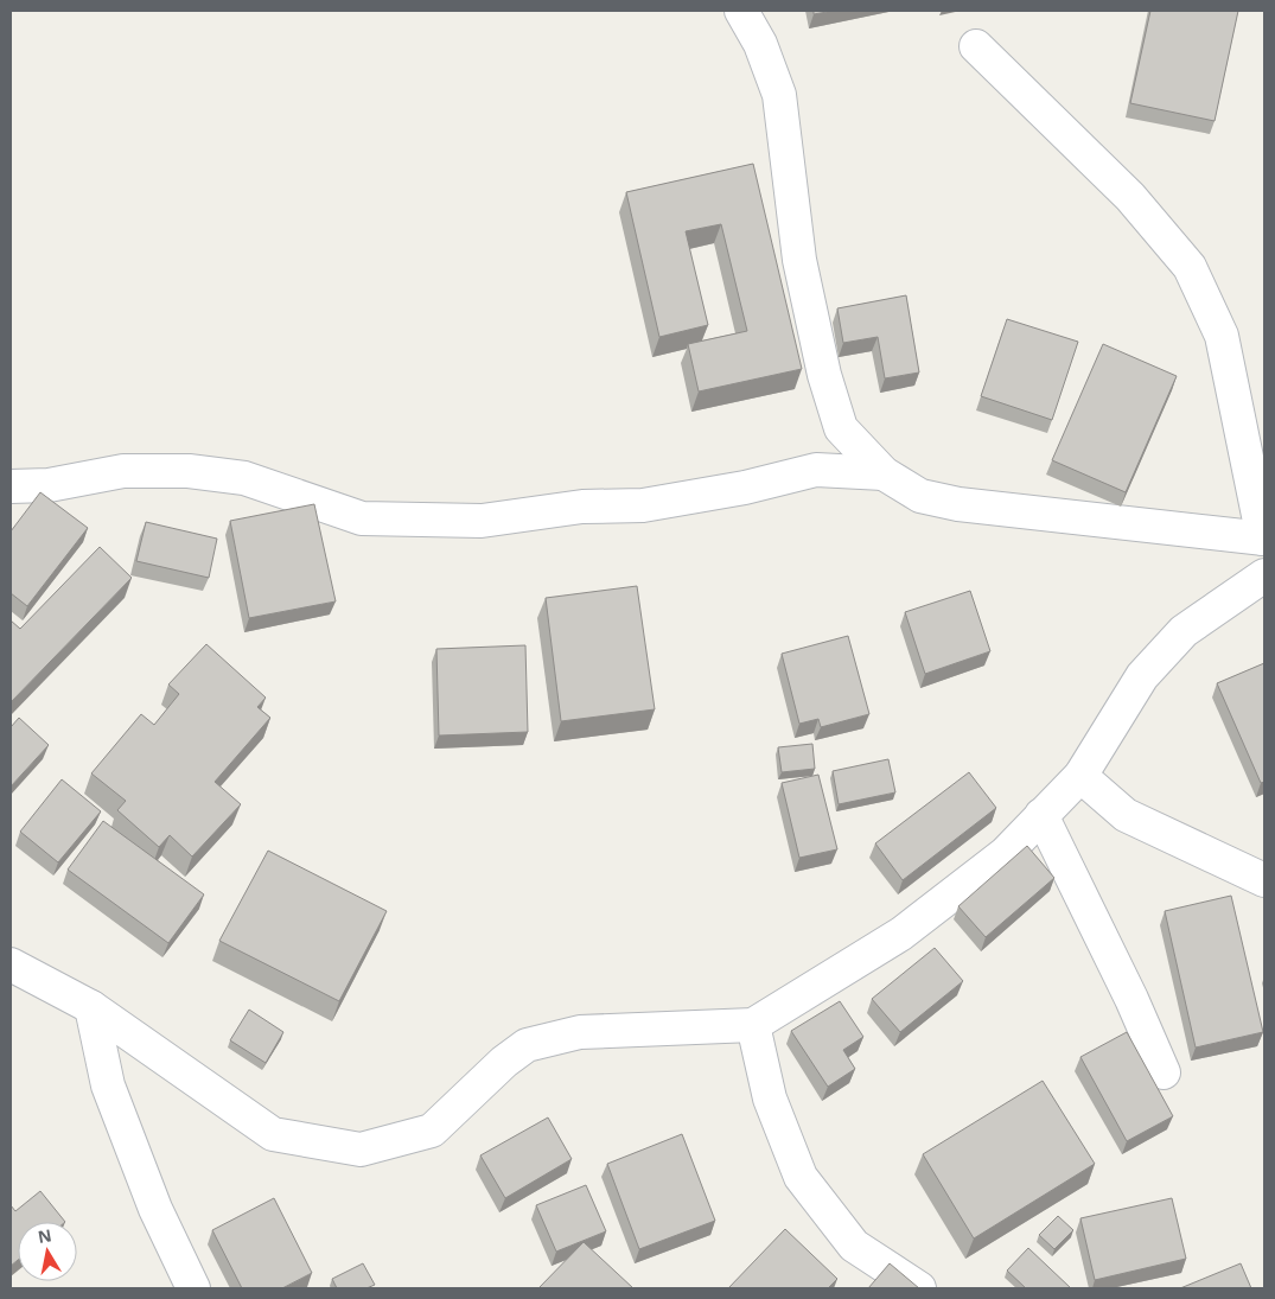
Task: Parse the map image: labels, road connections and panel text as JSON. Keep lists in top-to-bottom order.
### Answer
{
  "north": "top"
}
